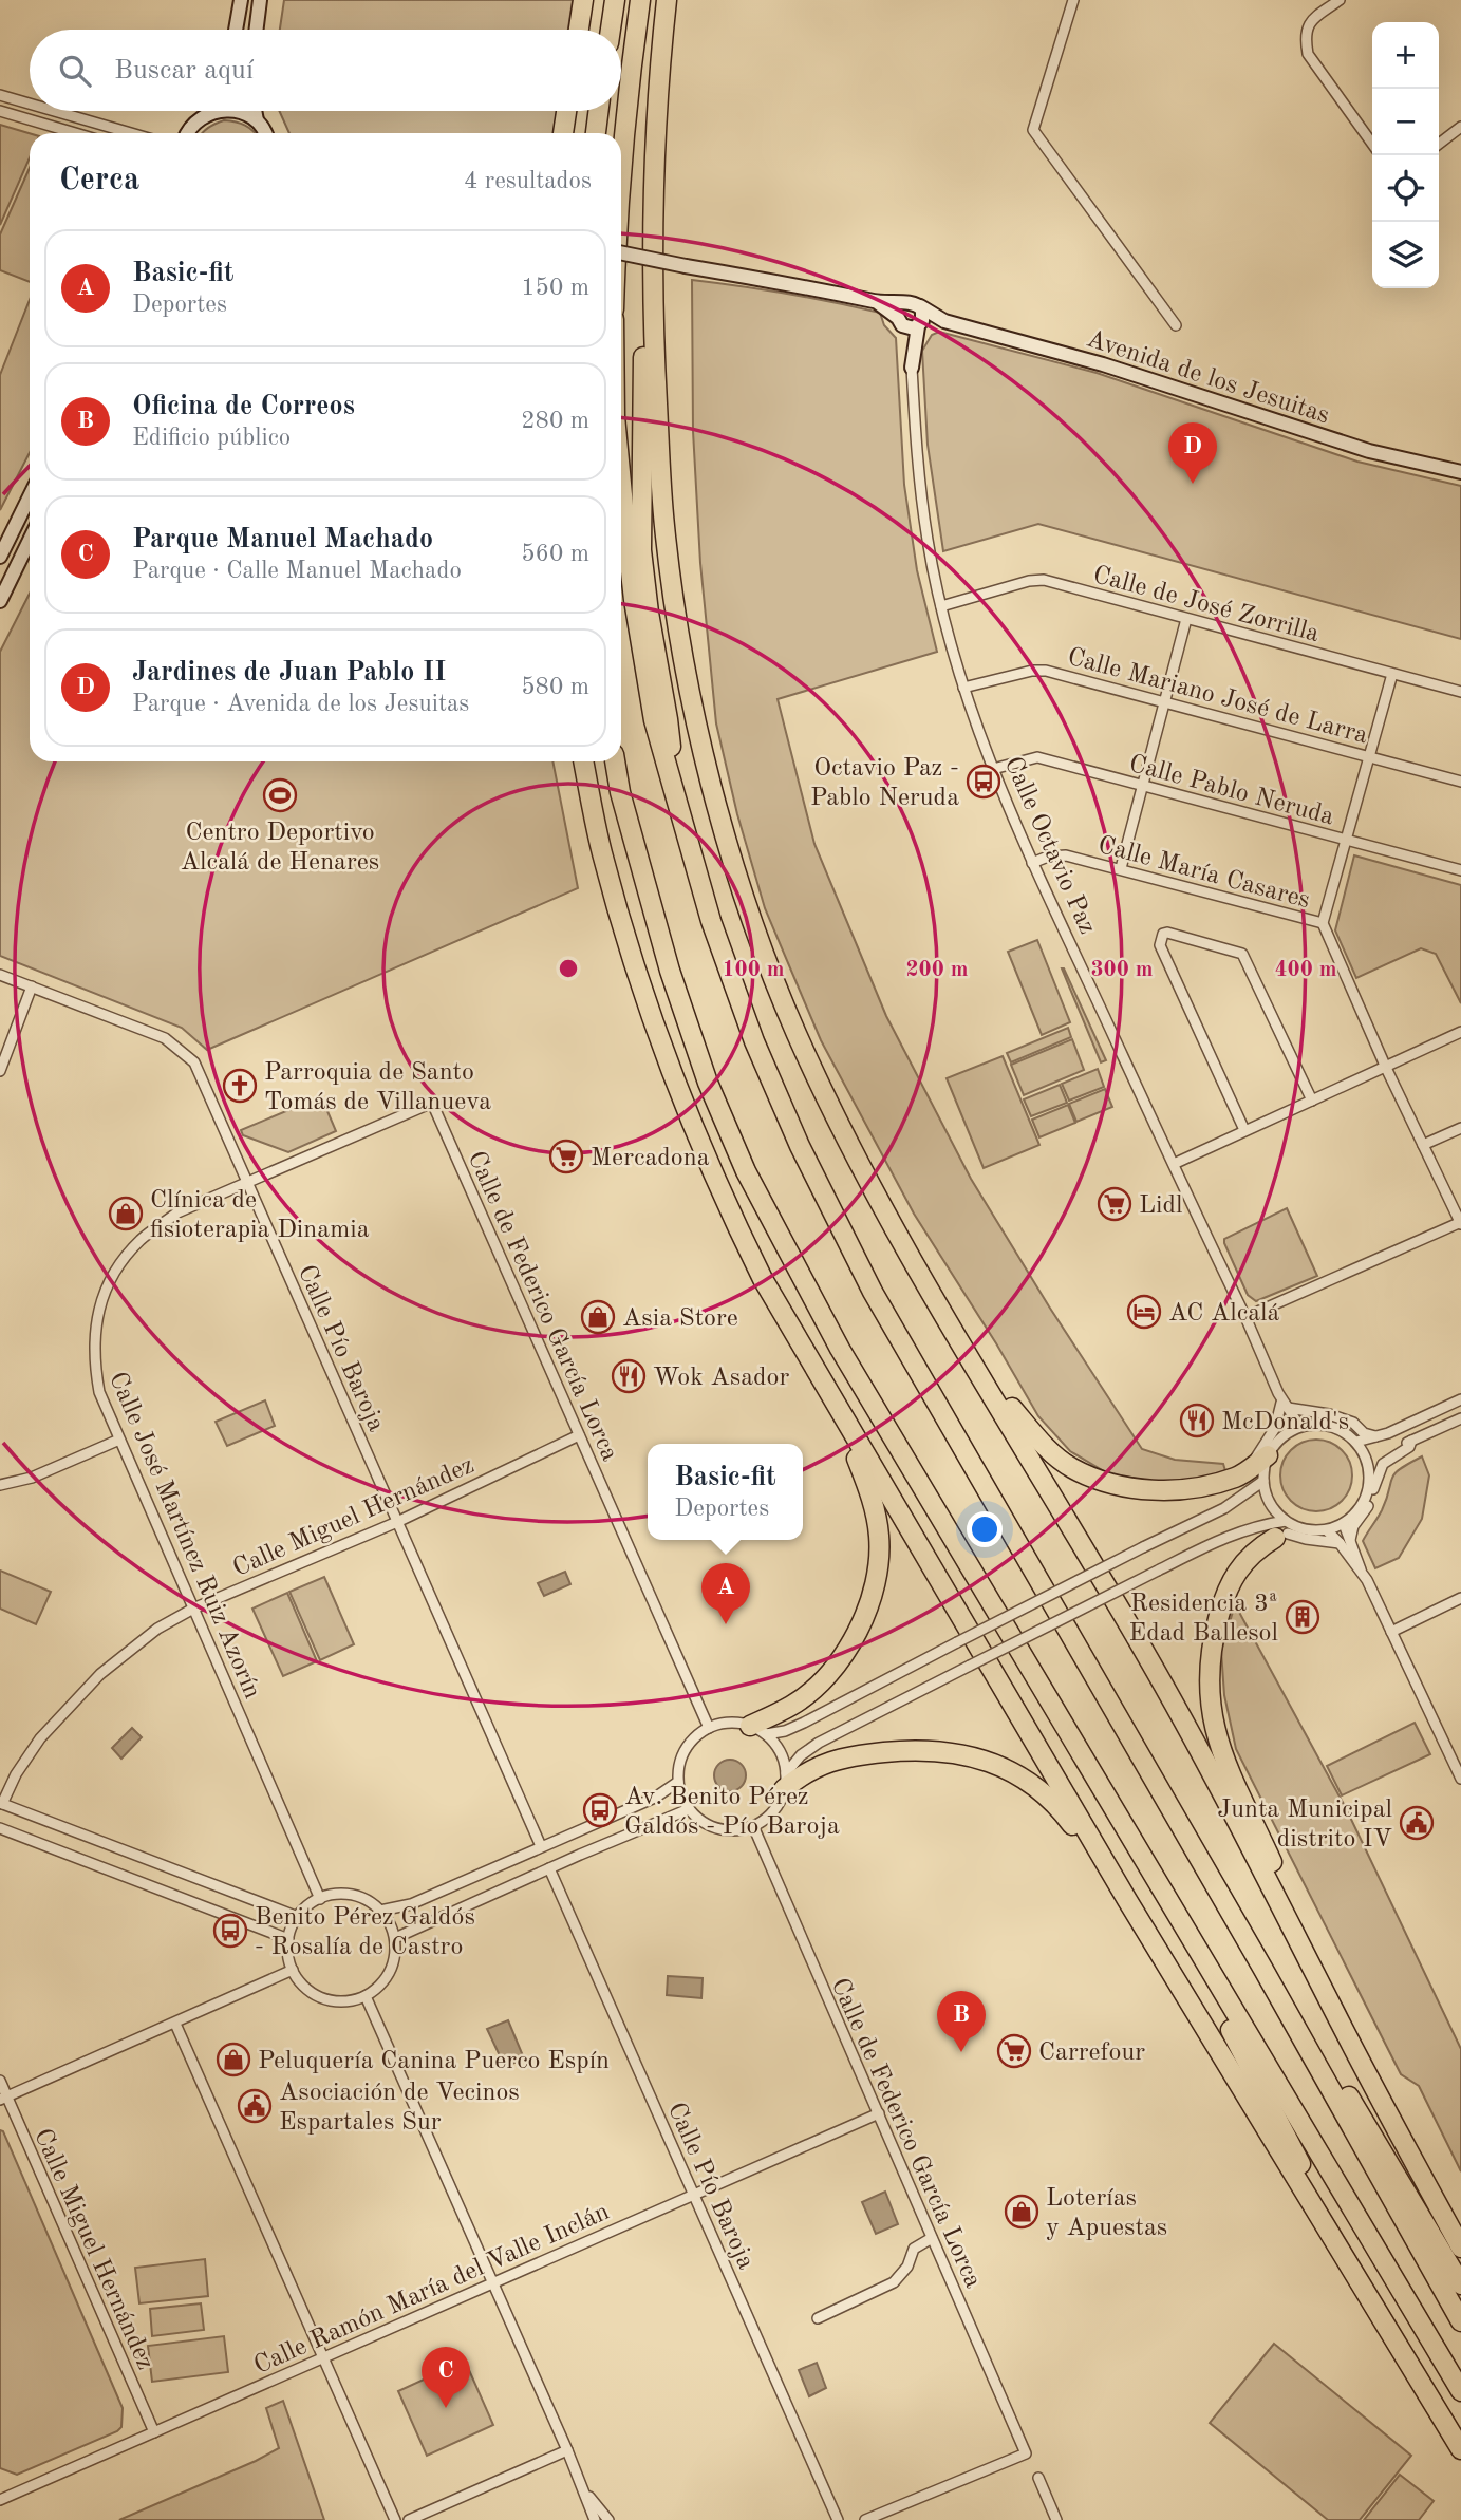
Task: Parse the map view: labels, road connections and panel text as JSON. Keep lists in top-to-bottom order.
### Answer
{
  "streets": {
    "street": [
      "Avenida de los Jesuitas",
      "Calle de José Zorrilla",
      "Calle Mariano José de Larra",
      "Calle Pablo Neruda",
      "Calle Octavio Paz",
      "Calle María Casares",
      "Calle de Federico García Lorca",
      "Calle Pío Baroja",
      "Calle Miguel Hernández",
      "Calle José Martínez Ruiz Azorín",
      "Calle Ramón María del Valle Inclán"
    ]
  },
  "crossings": [
    ["Avenida de los Jesuitas", "Calle Octavio Paz"],
    ["Calle de José Zorrilla", "Calle Octavio Paz"],
    ["Calle Mariano José de Larra", "Calle Octavio Paz"],
    ["Calle Pablo Neruda", "Calle Octavio Paz"],
    ["Calle Octavio Paz", "Calle María Casares"],
    ["Calle de Federico García Lorca", "Calle Miguel Hernández"],
    ["Calle de Federico García Lorca", "Calle José Martínez Ruiz Azorín"],
    ["Calle de Federico García Lorca", "Calle Ramón María del Valle Inclán"],
    ["Calle Pío Baroja", "Calle Miguel Hernández"],
    ["Calle Pío Baroja", "Calle José Martínez Ruiz Azorín"],
    ["Calle Pío Baroja", "Calle Ramón María del Valle Inclán"],
    ["Calle Miguel Hernández", "Calle José Martínez Ruiz Azorín"],
    ["Calle Miguel Hernández", "Calle Ramón María del Valle Inclán"]
  ],
  "places": {
    "bus stop": ["Octavio Paz - Pablo Neruda", "Av. Benito Pérez Galdós - Pío Baroja", "Benito Pérez Galdós - Rosalía de Castro"],
    "sports": ["Centro Deportivo Alcalá de Henares"],
    "church": ["Parroquia de Santo Tomás de Villanueva"],
    "supermarket": ["Mercadona", "Lidl", "Carrefour"],
    "shop": [
      "Clínica de fisioterapia Dinamia",
      "Asia Store",
      "Peluquería Canina Puerco Espín",
      "Loterías y Apuestas"
    ],
    "hotel": ["AC Alcalá"],
    "restaurant": ["Wok Asador", "McDonald's"],
    "building": ["Residencia 3ª Edad Ballesol"],
    "public building": ["Junta Municipal distrito IV", "Asociación de Vecinos Espartales Sur"]
  },
  "page": {
    "map_buttons": ["+", "−"],
    "search": "Buscar aquí",
    "heading": ["Cerca", "4 resultados"],
    "list": [
      {
        "mark": "A",
        "name": "Basic-fit",
        "note": "Deportes",
        "value": "150 m"
      },
      {
        "mark": "B",
        "name": "Oficina de Correos",
        "note": "Edificio público",
        "value": "280 m"
      },
      {
        "mark": "C",
        "name": "Parque Manuel Machado",
        "note": "Parque · Calle Manuel Machado",
        "value": "560 m"
      },
      {
        "mark": "D",
        "name": "Jardines de Juan Pablo II",
        "note": "Parque · Avenida de los Jesuitas",
        "value": "580 m"
      }
    ],
    "pins": [
      "D",
      "A",
      "B",
      "C"
    ],
    "popup": ["Basic-fit", "Deportes"]
  },
  "rings": [
    "100 m",
    "200 m",
    "300 m",
    "400 m"
  ]
}
